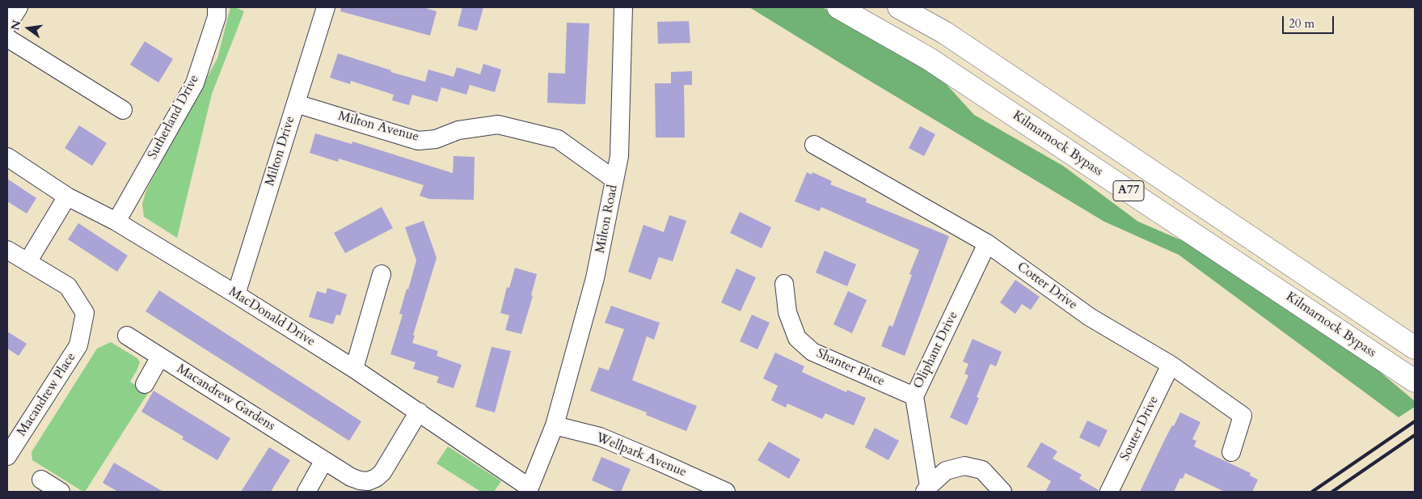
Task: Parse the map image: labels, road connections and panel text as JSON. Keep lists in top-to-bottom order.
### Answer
{
  "streets": {
    "highway": ["Kilmarnock Bypass", "A77"],
    "street": [
      "Sutherland Drive",
      "Milton Avenue",
      "Milton Drive",
      "Milton Road",
      "Cotter Drive",
      "MacDonald Drive",
      "Oliphant Drive",
      "Shanter Place",
      "Macandrew Place",
      "Macandrew Gardens",
      "Souter Drive",
      "Wellpark Avenue"
    ]
  },
  "crossings": [
    ["Sutherland Drive", "MacDonald Drive"],
    ["Milton Avenue", "Milton Drive"],
    ["Milton Avenue", "Milton Road"],
    ["Milton Drive", "MacDonald Drive"],
    ["Milton Road", "MacDonald Drive"],
    ["Milton Road", "Wellpark Avenue"],
    ["Cotter Drive", "Oliphant Drive"],
    ["Cotter Drive", "Souter Drive"],
    ["MacDonald Drive", "Macandrew Gardens"],
    ["Oliphant Drive", "Shanter Place"]
  ],
  "scale_bar": "20 m",
  "north": "left"
}
